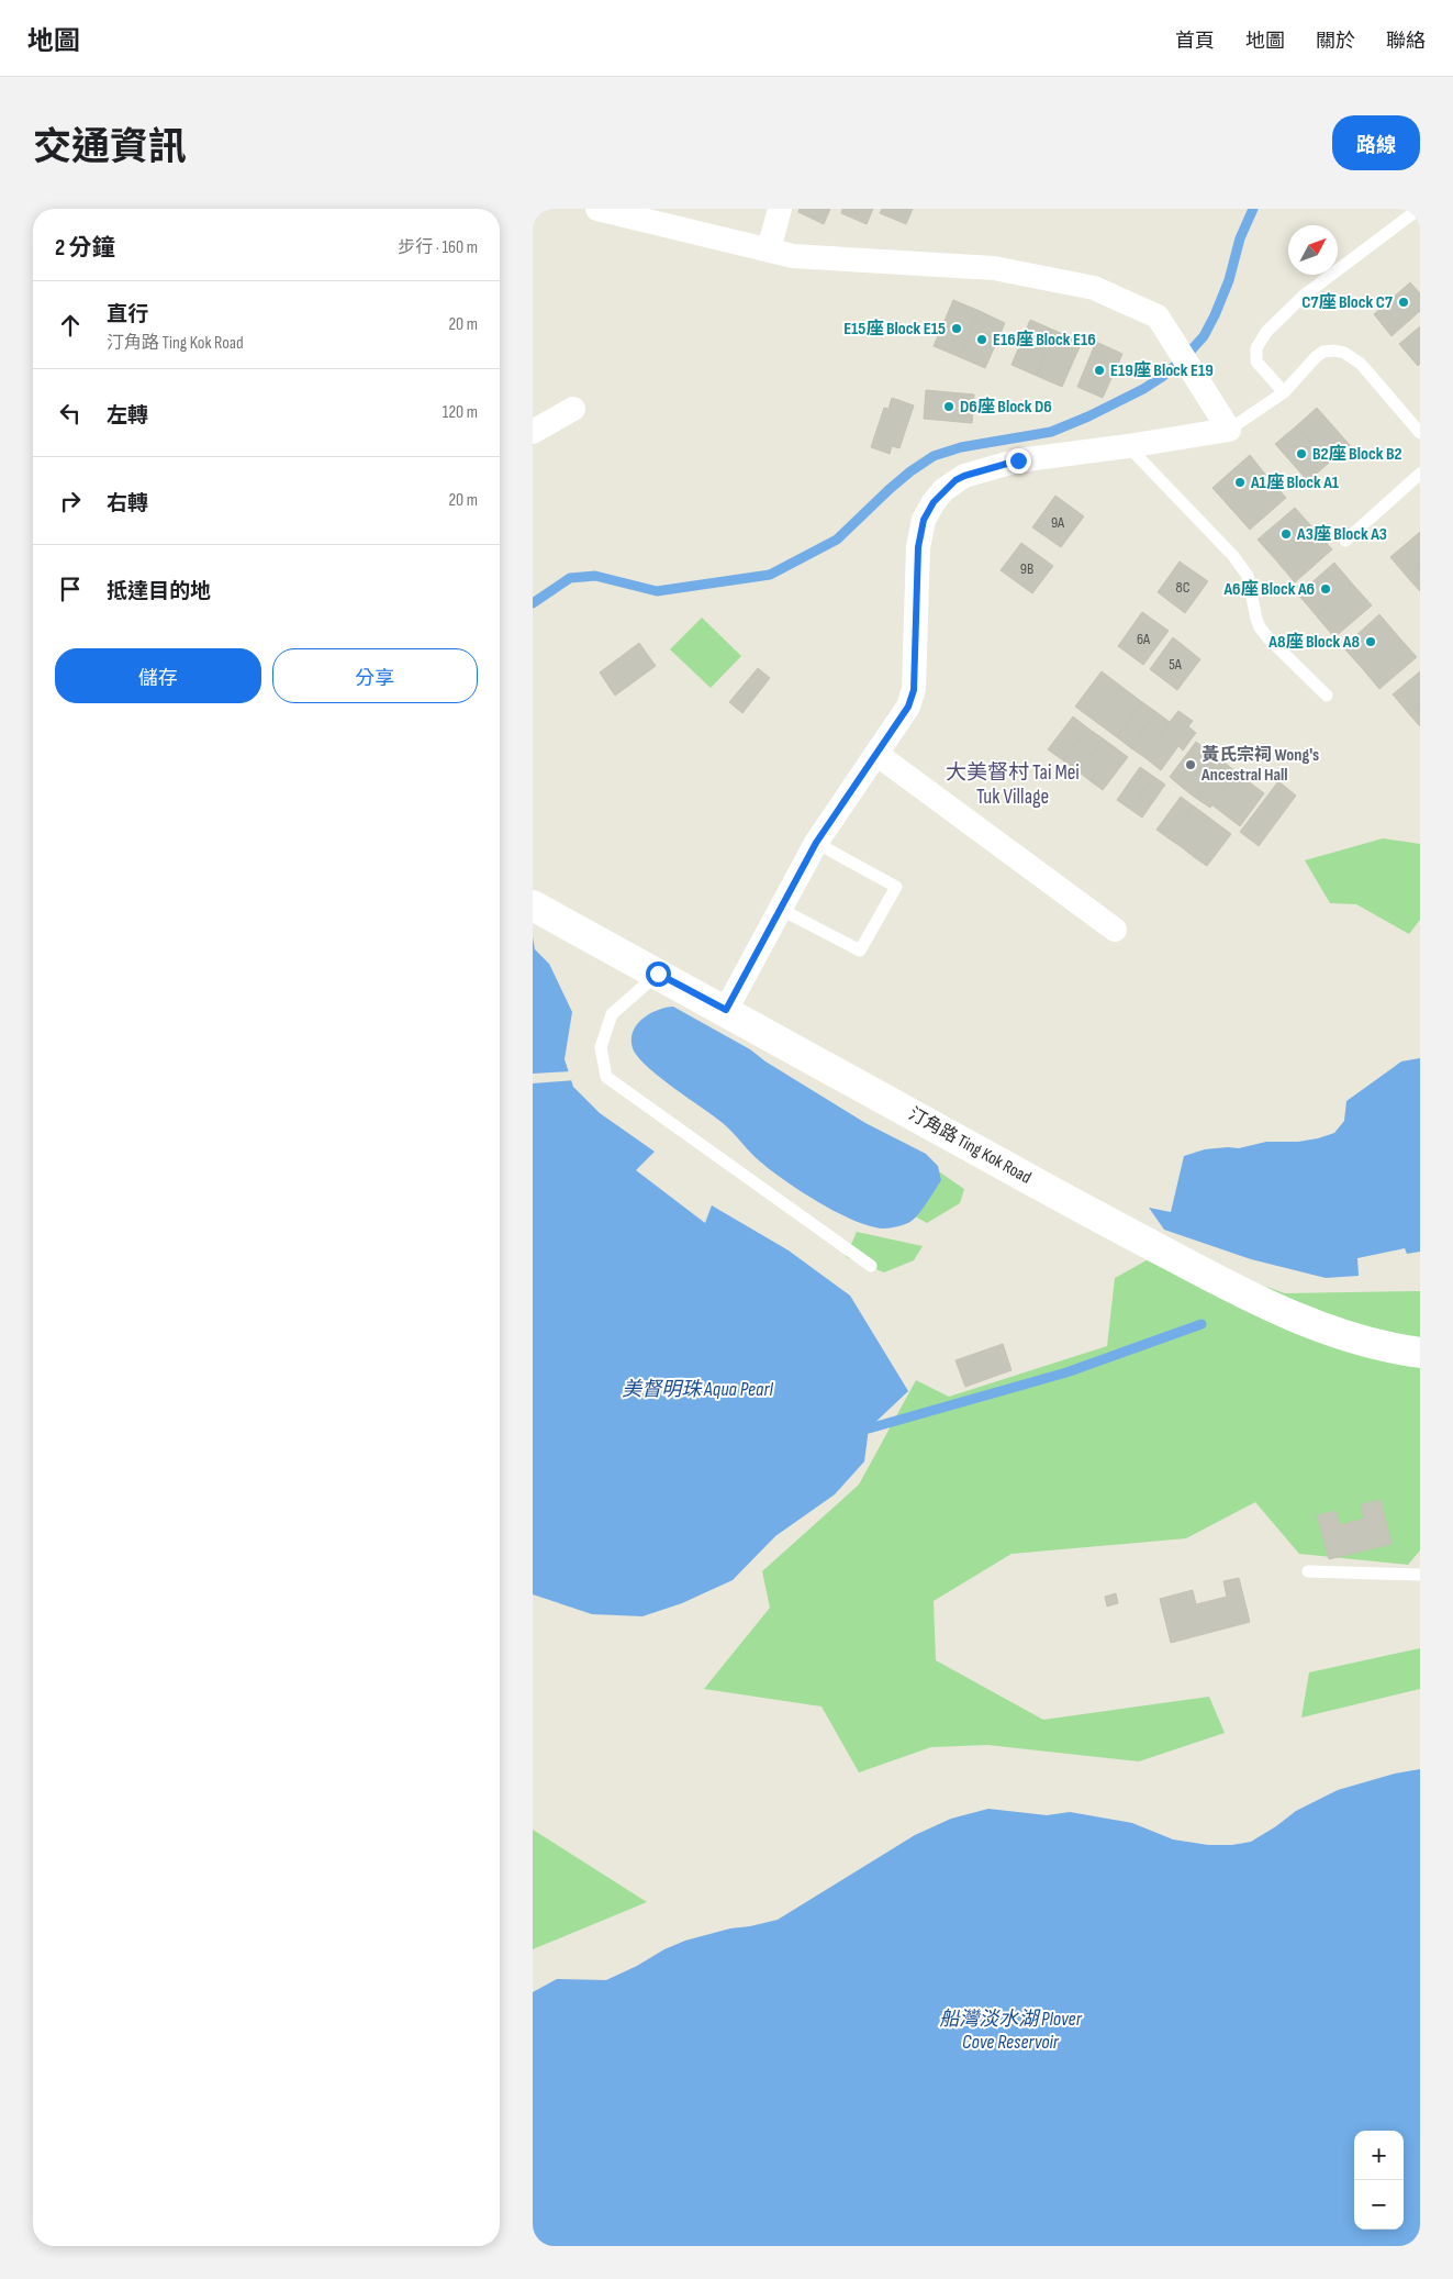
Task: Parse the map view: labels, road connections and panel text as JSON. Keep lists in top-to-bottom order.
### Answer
{
  "streets": {
    "street": ["汀角路 Ting Kok Road"]
  },
  "districts": ["大美督村 Tai Mei Tuk Village"],
  "water": ["美督明珠 Aqua Pearl", "船灣淡水湖 Plover Cove Reservoir"],
  "places": [
    "C7座 Block C7",
    "E15座 Block E15",
    "E16座 Block E16",
    "E19座 Block E19",
    "D6座 Block D6",
    "B2座 Block B2",
    "A1座 Block A1",
    "A3座 Block A3",
    "A6座 Block A6",
    "A8座 Block A8",
    "黃氏宗祠 Wong's Ancestral Hall"
  ],
  "house_numbers": [
    "9A",
    "9B",
    "8C",
    "6A",
    "5A"
  ],
  "north": "top right",
  "page": {
    "header": "地圖",
    "nav": [
      "首頁",
      "地圖",
      "關於",
      "聯絡"
    ],
    "title": "交通資訊",
    "buttons": [
      "路線",
      ["儲存", "分享"]
    ],
    "heading": ["2 分鐘", "步行 · 160 m"],
    "list": [
      ["直行", "汀角路 Ting Kok Road", "20 m"],
      ["左轉", "120 m"],
      ["右轉", "20 m"],
      "抵達目的地"
    ],
    "map_buttons": ["+", "−"]
  }
}
